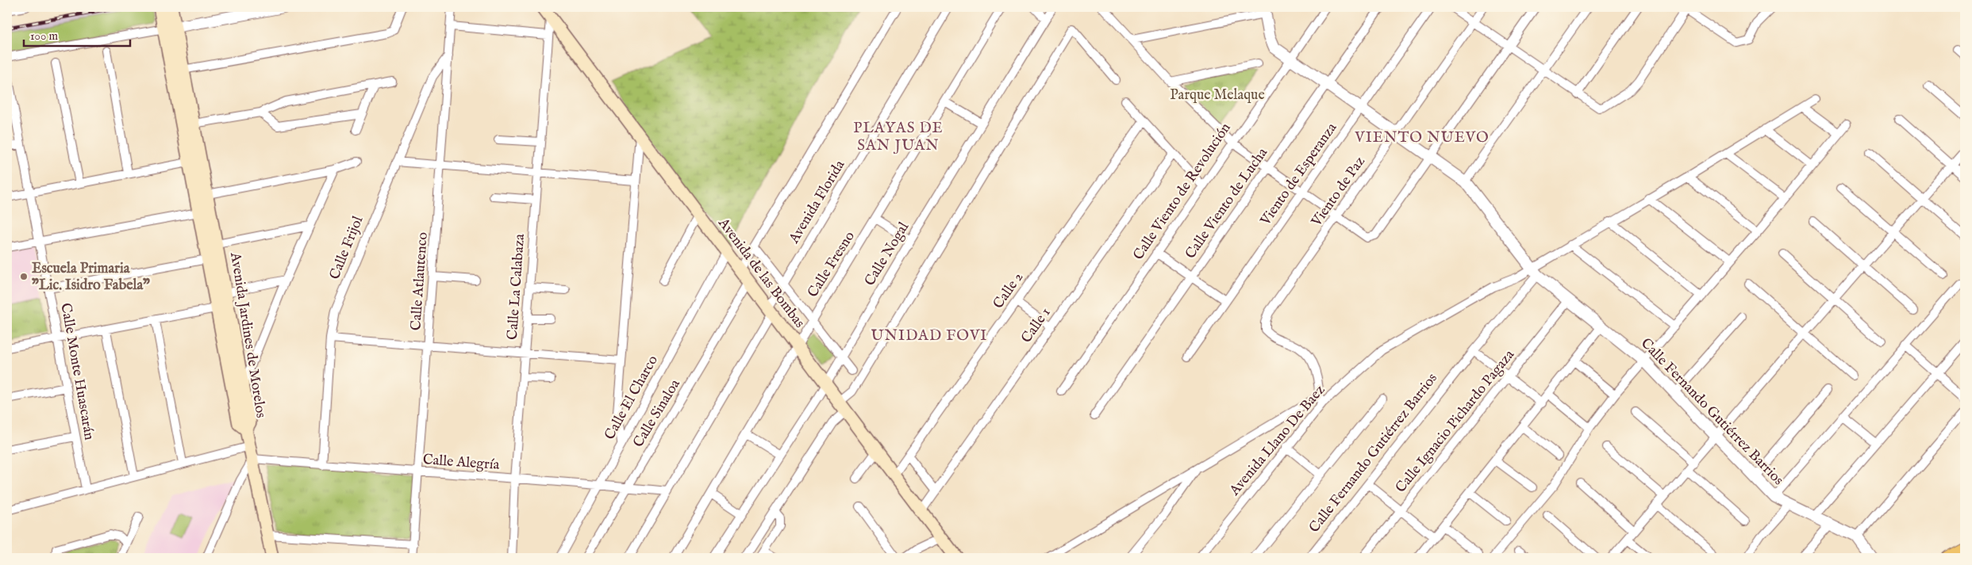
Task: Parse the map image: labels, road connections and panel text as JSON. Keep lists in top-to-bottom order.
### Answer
{
  "streets": {
    "main road": ["Avenida de las Bombas", "Avenida Jardines de Morelos"],
    "street": [
      "Viento de Esperanza",
      "Calle Viento de Revolución",
      "Viento de Paz",
      "Avenida Florida",
      "Calle Viento de Lucha",
      "Calle Frijol",
      "Calle Nogal",
      "Calle Fresno",
      "Calle Atlautenco",
      "Calle La Calabaza",
      "Calle 2",
      "Calle 1",
      "Calle Monte Huascarán",
      "Calle El Charco",
      "Calle Fernando Gutiérrez Barrios",
      "Calle Sinaloa",
      "Calle Ignacio Pichardo Pagaza",
      "Avenida Llano De Baez",
      "Calle Alegría"
    ]
  },
  "crossings": [
    ["Viento de Paz", "Avenida Llano De Baez"],
    ["Avenida Florida", "Avenida de las Bombas"],
    ["Avenida Florida", "Calle Alegría"],
    ["Calle Frijol", "Calle Atlautenco"],
    ["Calle Frijol", "Calle Alegría"],
    ["Calle Nogal", "Avenida de las Bombas"],
    ["Calle Fresno", "Avenida de las Bombas"],
    ["Avenida de las Bombas", "Calle La Calabaza"],
    ["Avenida de las Bombas", "Calle 2"],
    ["Avenida de las Bombas", "Calle 1"],
    ["Avenida de las Bombas", "Calle El Charco"],
    ["Avenida de las Bombas", "Calle Sinaloa"],
    ["Calle Atlautenco", "Calle Alegría"],
    ["Calle La Calabaza", "Calle Alegría"],
    ["Calle El Charco", "Calle Alegría"],
    ["Calle Fernando Gutiérrez Barrios", "Calle Ignacio Pichardo Pagaza"],
    ["Calle Fernando Gutiérrez Barrios", "Avenida Llano De Baez"],
    ["Calle Sinaloa", "Calle Alegría"]
  ],
  "districts": ["PLAYAS DE SAN JUAN", "VIENTO NUEVO", "UNIDAD FOVI"],
  "parks": ["Parque Melaque"],
  "places": ["Escuela Primaria \"Lic. Isidro Fabela\""],
  "scale_bar": "100 m"
}
